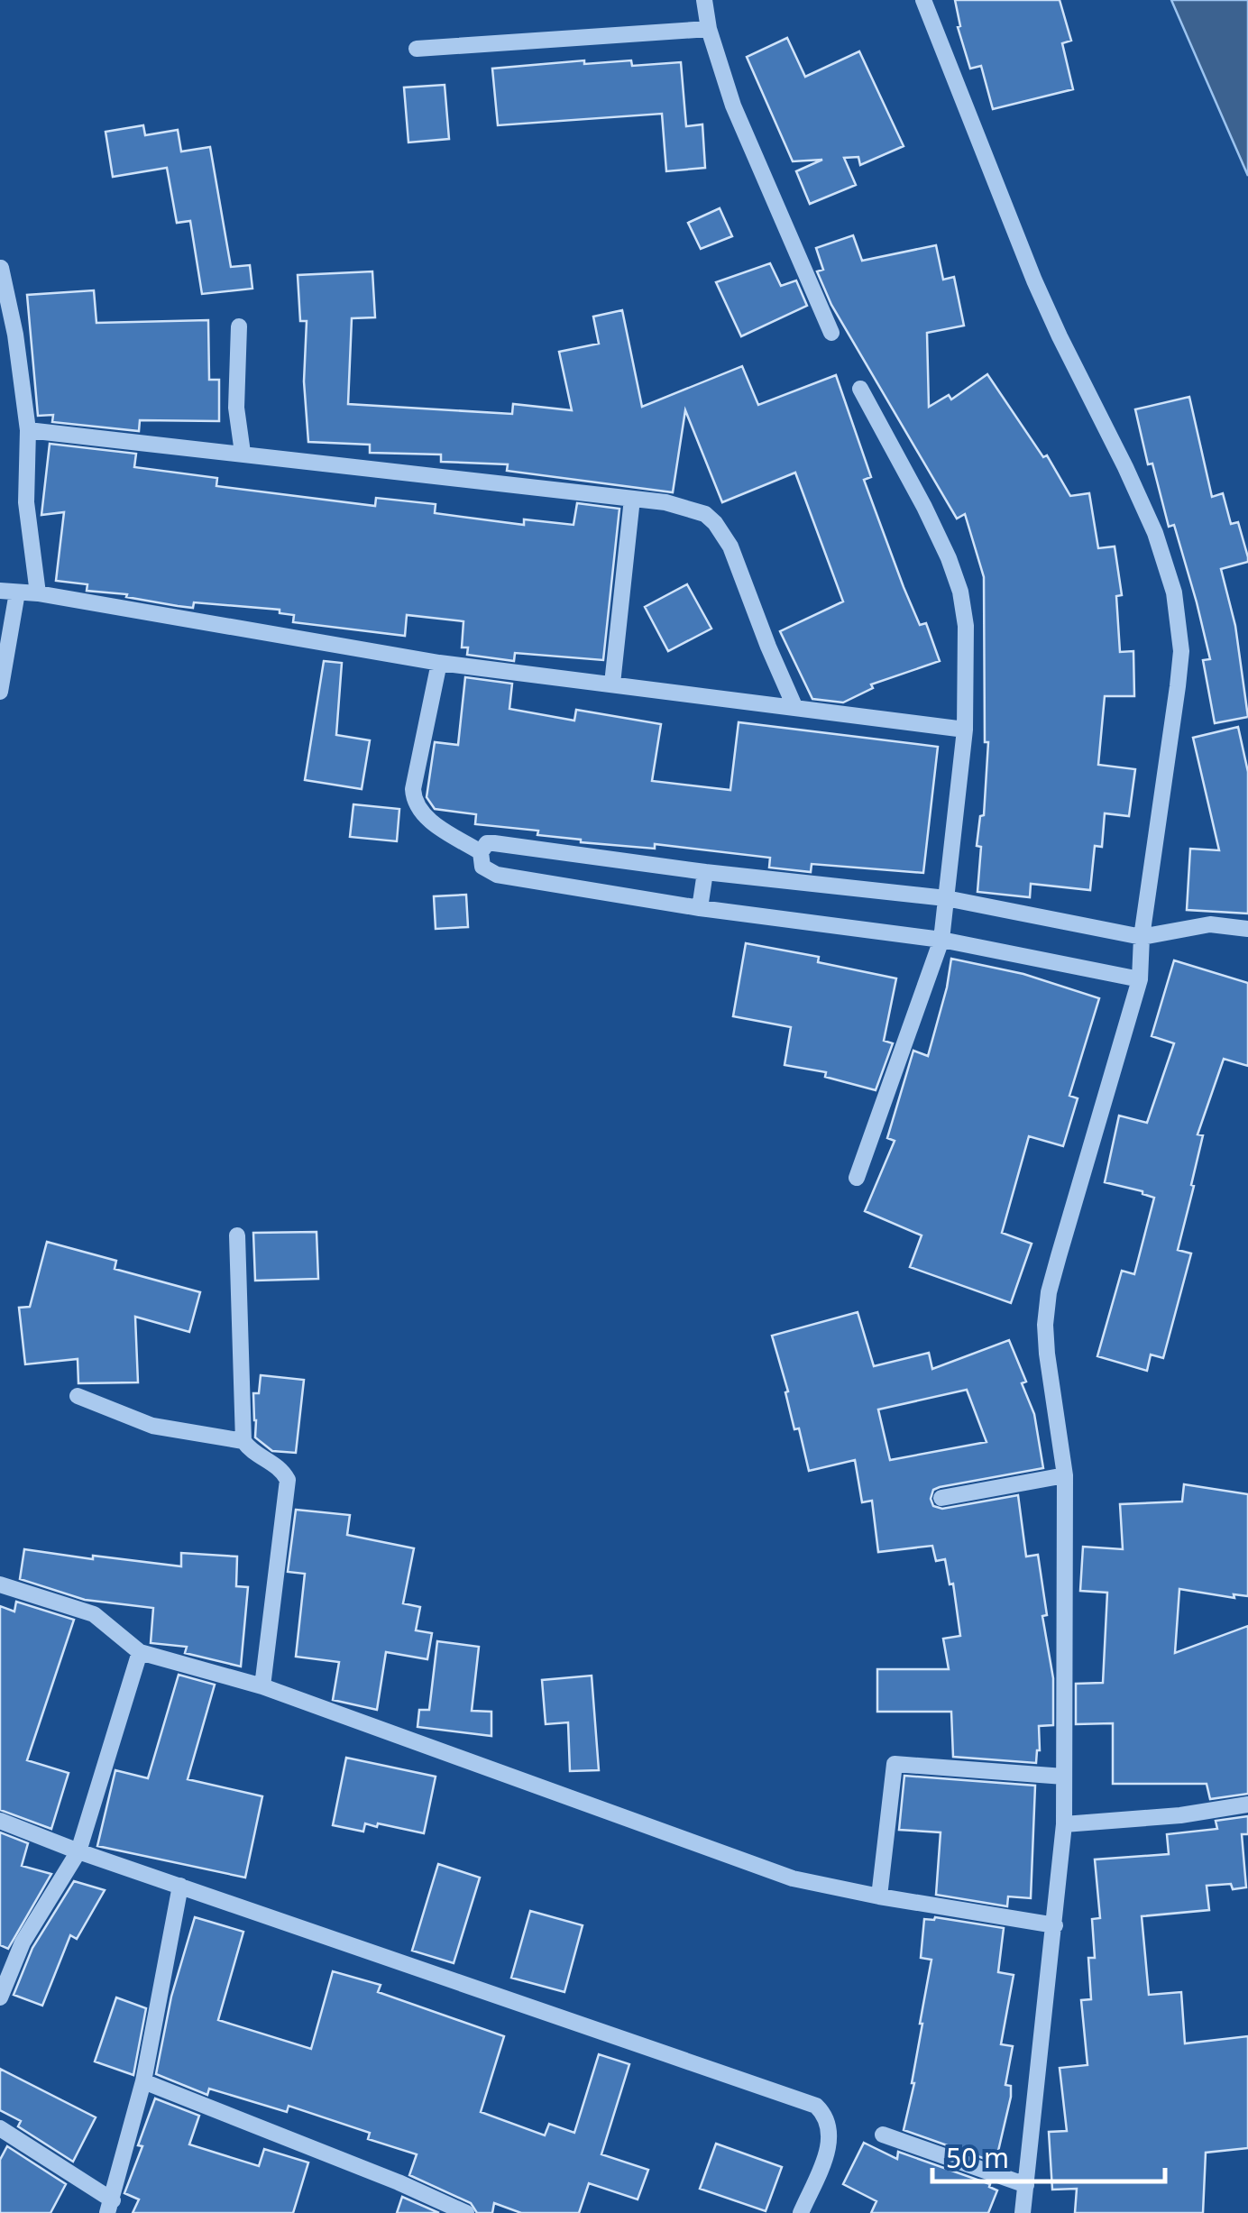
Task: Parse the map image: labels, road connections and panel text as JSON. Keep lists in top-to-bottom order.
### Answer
{
  "scale_bar": "50 m"
}
